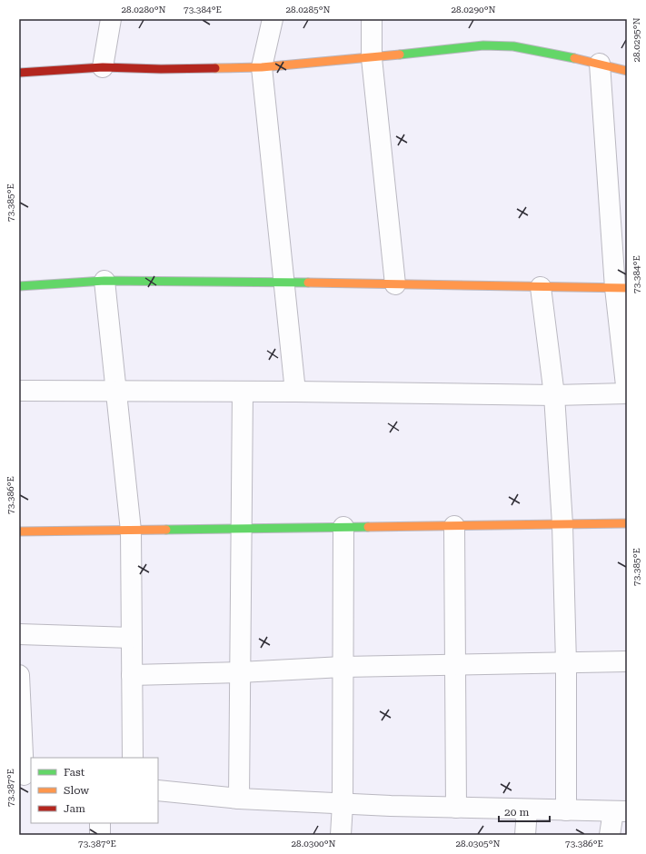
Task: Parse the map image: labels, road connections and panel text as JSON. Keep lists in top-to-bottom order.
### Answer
{
  "legend": ["Fast", "Slow", "Jam"],
  "scale_bar": "20 m",
  "coordinates": [
    "28.0280°N",
    "73.384°E",
    "28.0285°N",
    "28.0290°N",
    "28.0295°N",
    "73.385°E",
    "73.386°E",
    "73.387°E",
    "28.0300°N",
    "28.0305°N"
  ]
}
